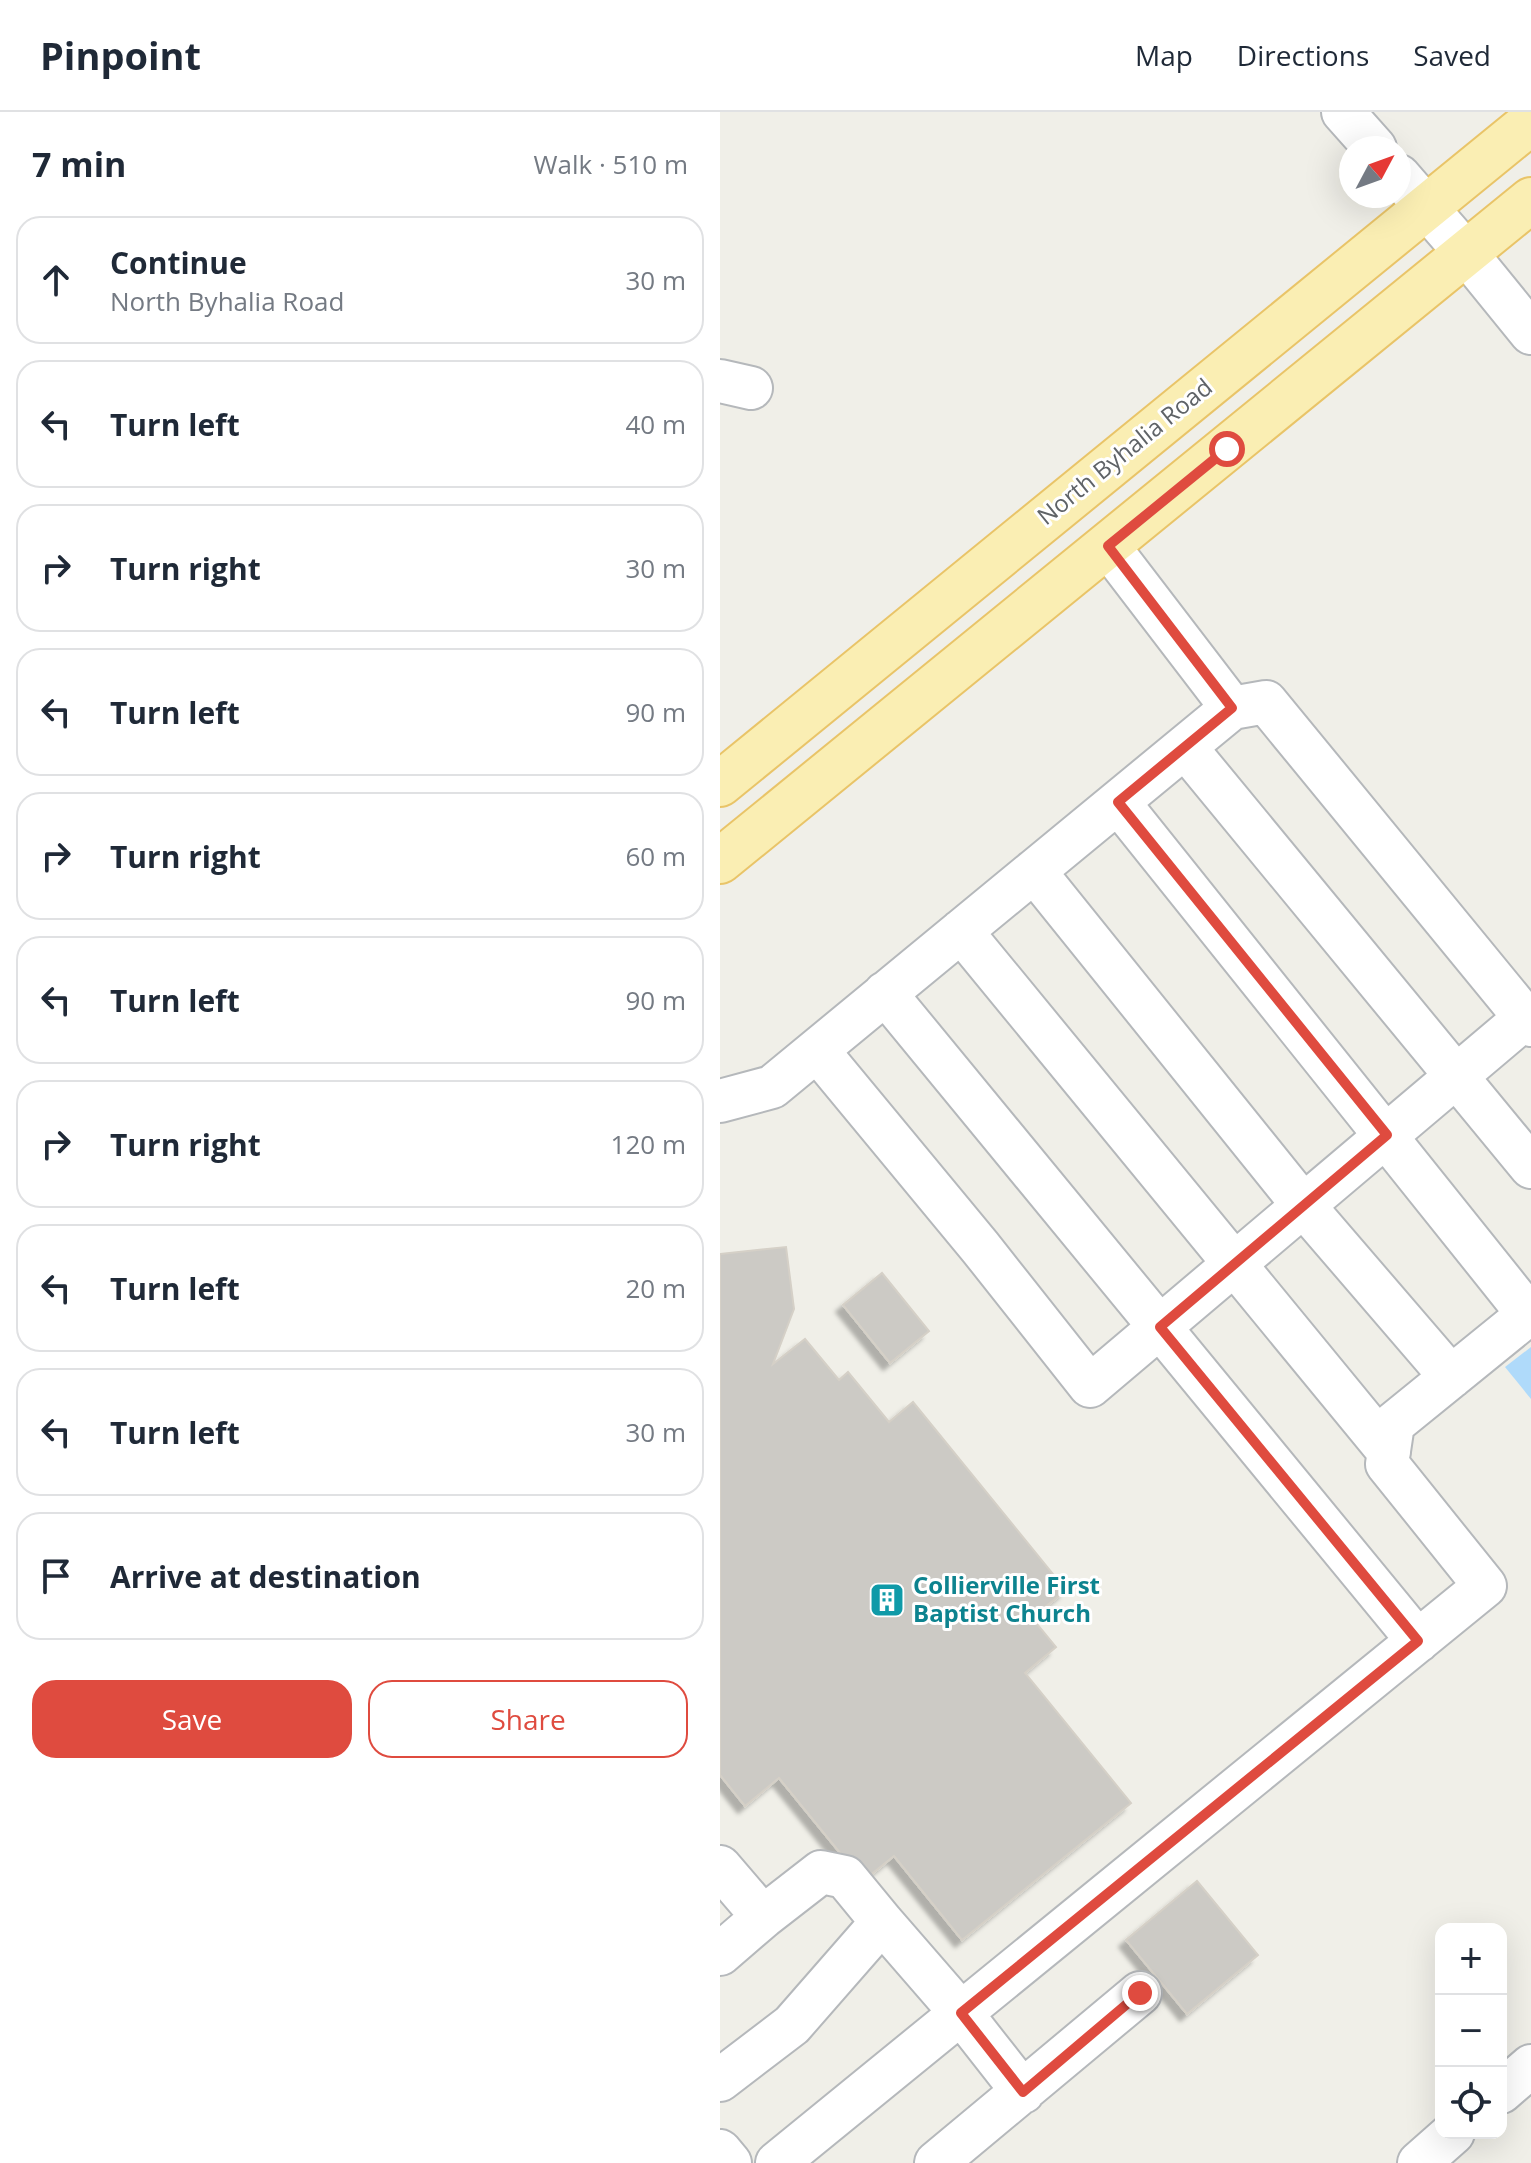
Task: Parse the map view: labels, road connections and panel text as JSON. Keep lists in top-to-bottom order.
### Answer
{
  "streets": {
    "main road": ["North Byhalia Road"]
  },
  "places": {
    "building": ["Collierville First Baptist Church"]
  },
  "north": "top right",
  "page": {
    "header": "Pinpoint",
    "nav": ["Map", "Directions", "Saved"],
    "heading": ["7 min", "Walk · 510 m"],
    "list": [
      ["Continue", "North Byhalia Road", "30 m"],
      ["Turn left", "40 m"],
      ["Turn right", "30 m"],
      ["Turn left", "90 m"],
      ["Turn right", "60 m"],
      ["Turn left", "90 m"],
      ["Turn right", "120 m"],
      ["Turn left", "20 m"],
      ["Turn left", "30 m"],
      "Arrive at destination"
    ],
    "buttons": ["Save", "Share"],
    "map_buttons": ["+", "−"]
  }
}
